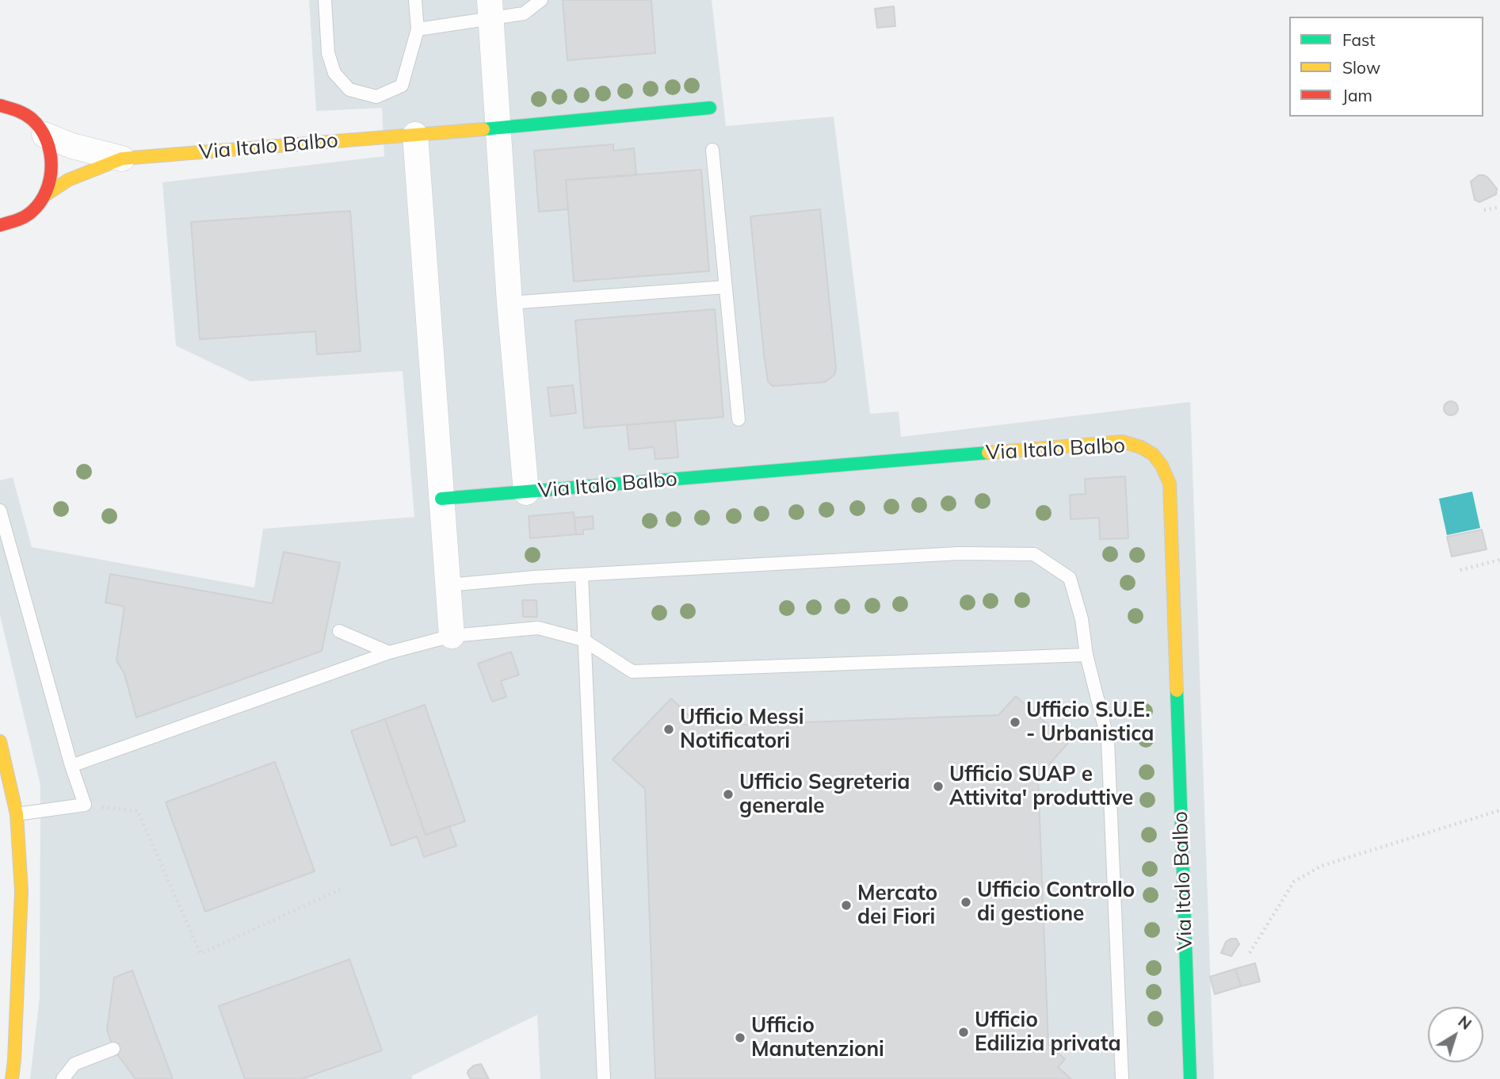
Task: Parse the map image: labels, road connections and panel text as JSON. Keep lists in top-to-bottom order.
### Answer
{
  "streets": {
    "street": ["Via Italo Balbo"]
  },
  "places": [
    "Ufficio S.U.E. - Urbanistica",
    "Ufficio Messi Notificatori",
    "Ufficio SUAP e Attivita' produttive",
    "Ufficio Segreteria generale",
    "Ufficio Controllo di gestione",
    "Mercato dei Fiori",
    "Ufficio Edilizia privata",
    "Ufficio Manutenzioni"
  ],
  "legend": ["Fast", "Slow", "Jam"],
  "north": "top right"
}
